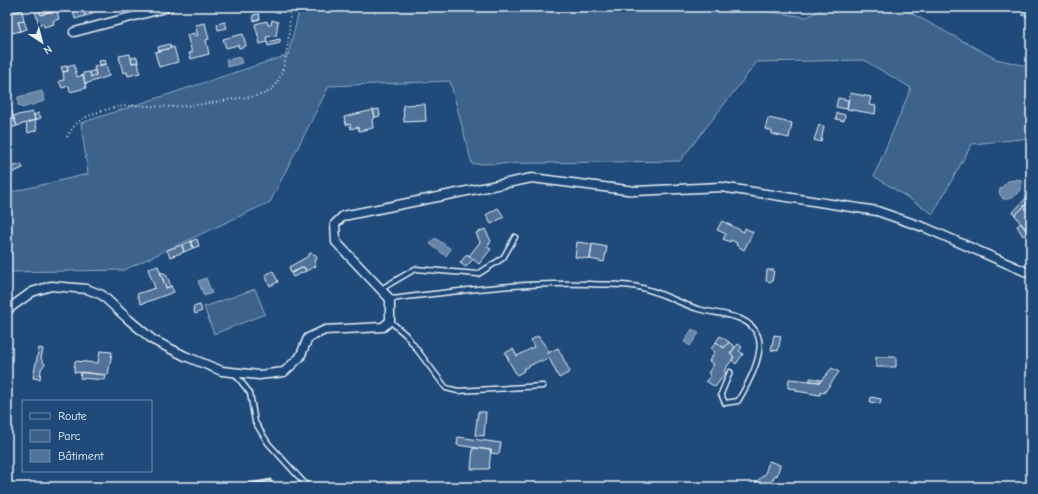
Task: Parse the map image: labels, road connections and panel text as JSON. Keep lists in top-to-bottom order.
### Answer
{
  "legend": ["Route", "Parc", "Bâtiment"],
  "north": "bottom right"
}
